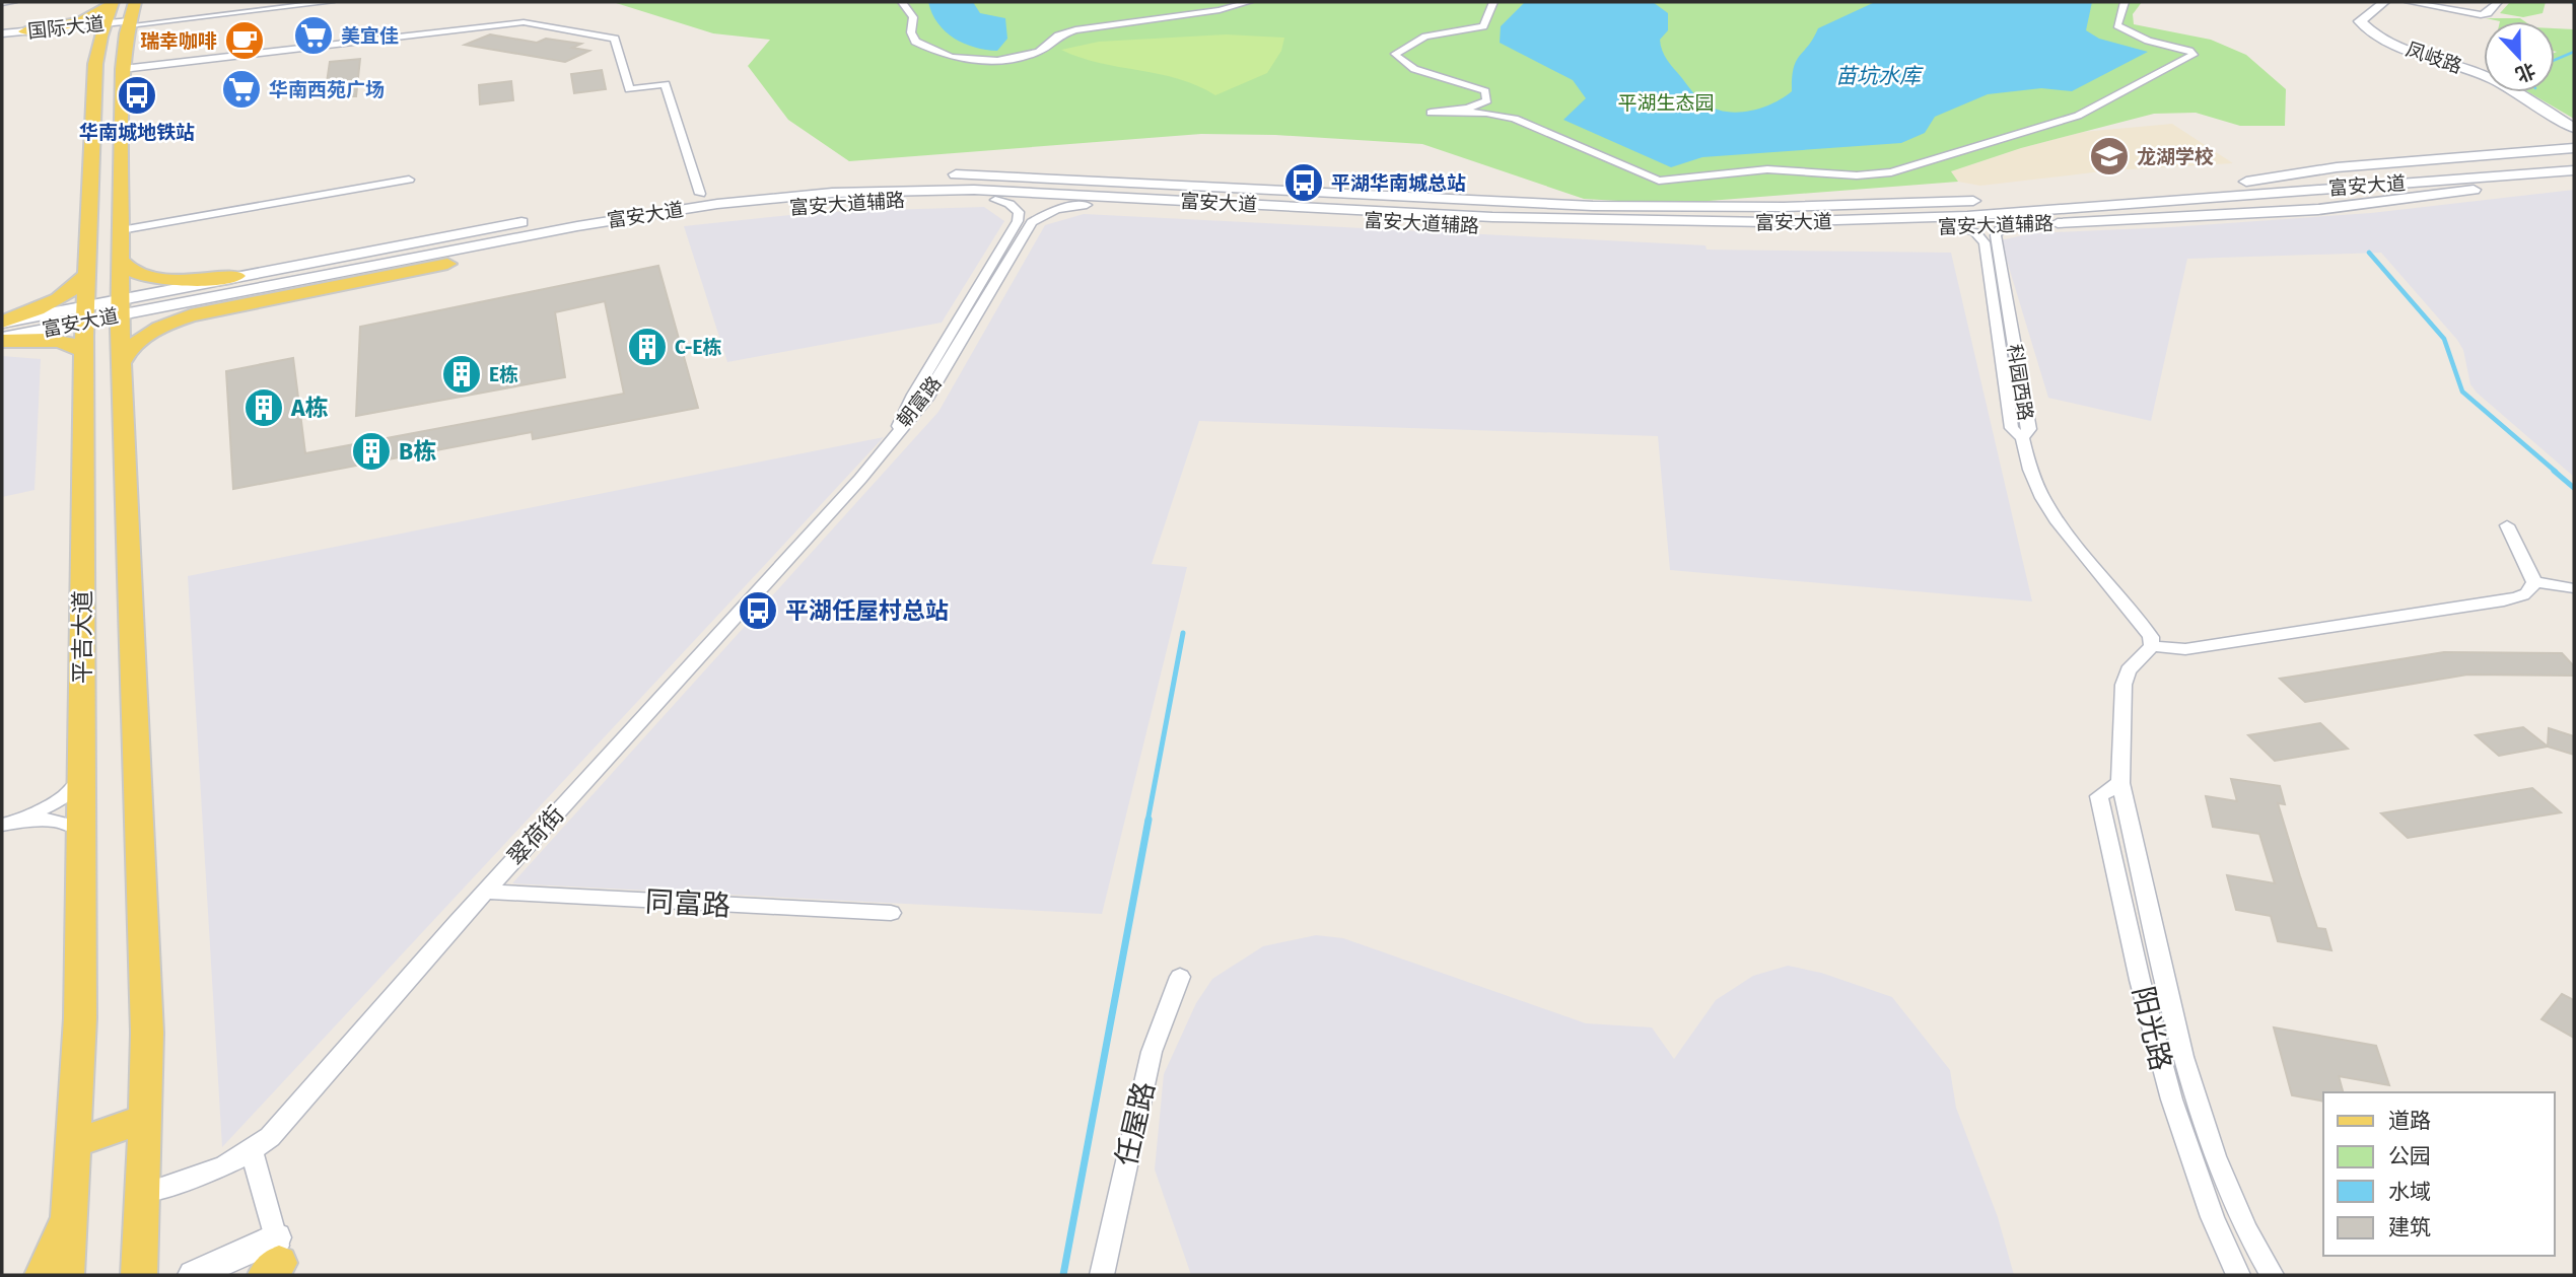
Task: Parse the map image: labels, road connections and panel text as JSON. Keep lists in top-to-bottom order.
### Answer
{
  "streets": {
    "main road": [
      "国际大道",
      "凤岐路",
      "富安大道",
      "富安大道辅路",
      "平吉大道"
    ],
    "street": [
      "科园西路",
      "朝富路",
      "翠荷街",
      "同富路",
      "阳光路",
      "任屋路"
    ]
  },
  "crossings": [
    ["富安大道", "富安大道辅路"],
    ["富安大道", "朝富路"],
    ["富安大道", "平吉大道"],
    ["富安大道辅路", "科园西路"],
    ["富安大道辅路", "朝富路"],
    ["朝富路", "翠荷街"],
    ["平吉大道", "翠荷街"],
    ["翠荷街", "同富路"]
  ],
  "water": ["苗坑水库"],
  "parks": ["平湖生态园"],
  "places": {
    "supermarket": ["美宜佳", "华南西苑广场"],
    "cafe": ["瑞幸咖啡"],
    "bus stop": ["华南城地铁站", "平湖华南城总站", "平湖任屋村总站"],
    "school or university": ["龙湖学校"],
    "building": [
      "C-E栋",
      "E栋",
      "A栋",
      "B栋"
    ]
  },
  "legend": [
    "道路",
    "公园",
    "水域",
    "建筑"
  ],
  "north": "bottom"
}
